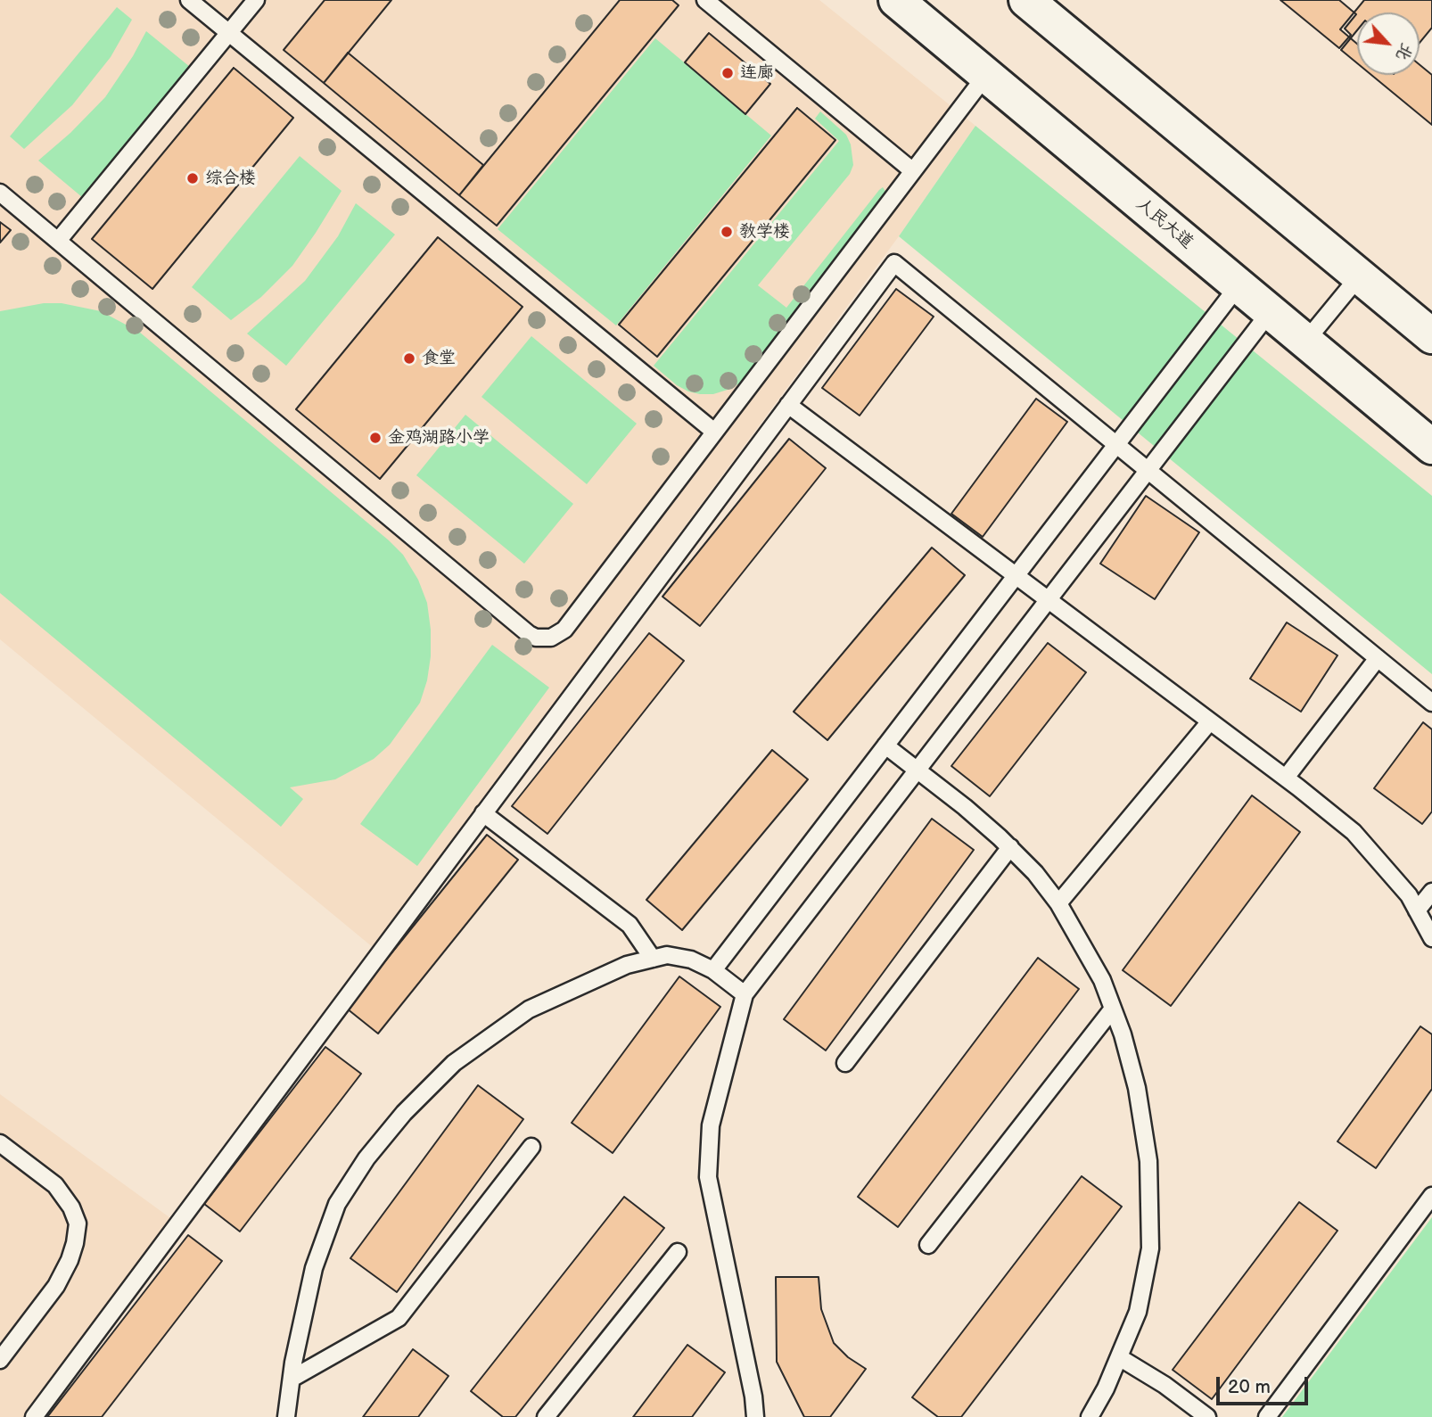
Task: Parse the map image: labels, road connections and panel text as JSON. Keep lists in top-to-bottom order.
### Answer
{
  "streets": {
    "main road": ["人民大道"]
  },
  "places": [
    "连廊",
    "综合楼",
    "教学楼",
    "食堂",
    "金鸡湖路小学"
  ],
  "scale_bar": "20 m",
  "north": "bottom right"
}
